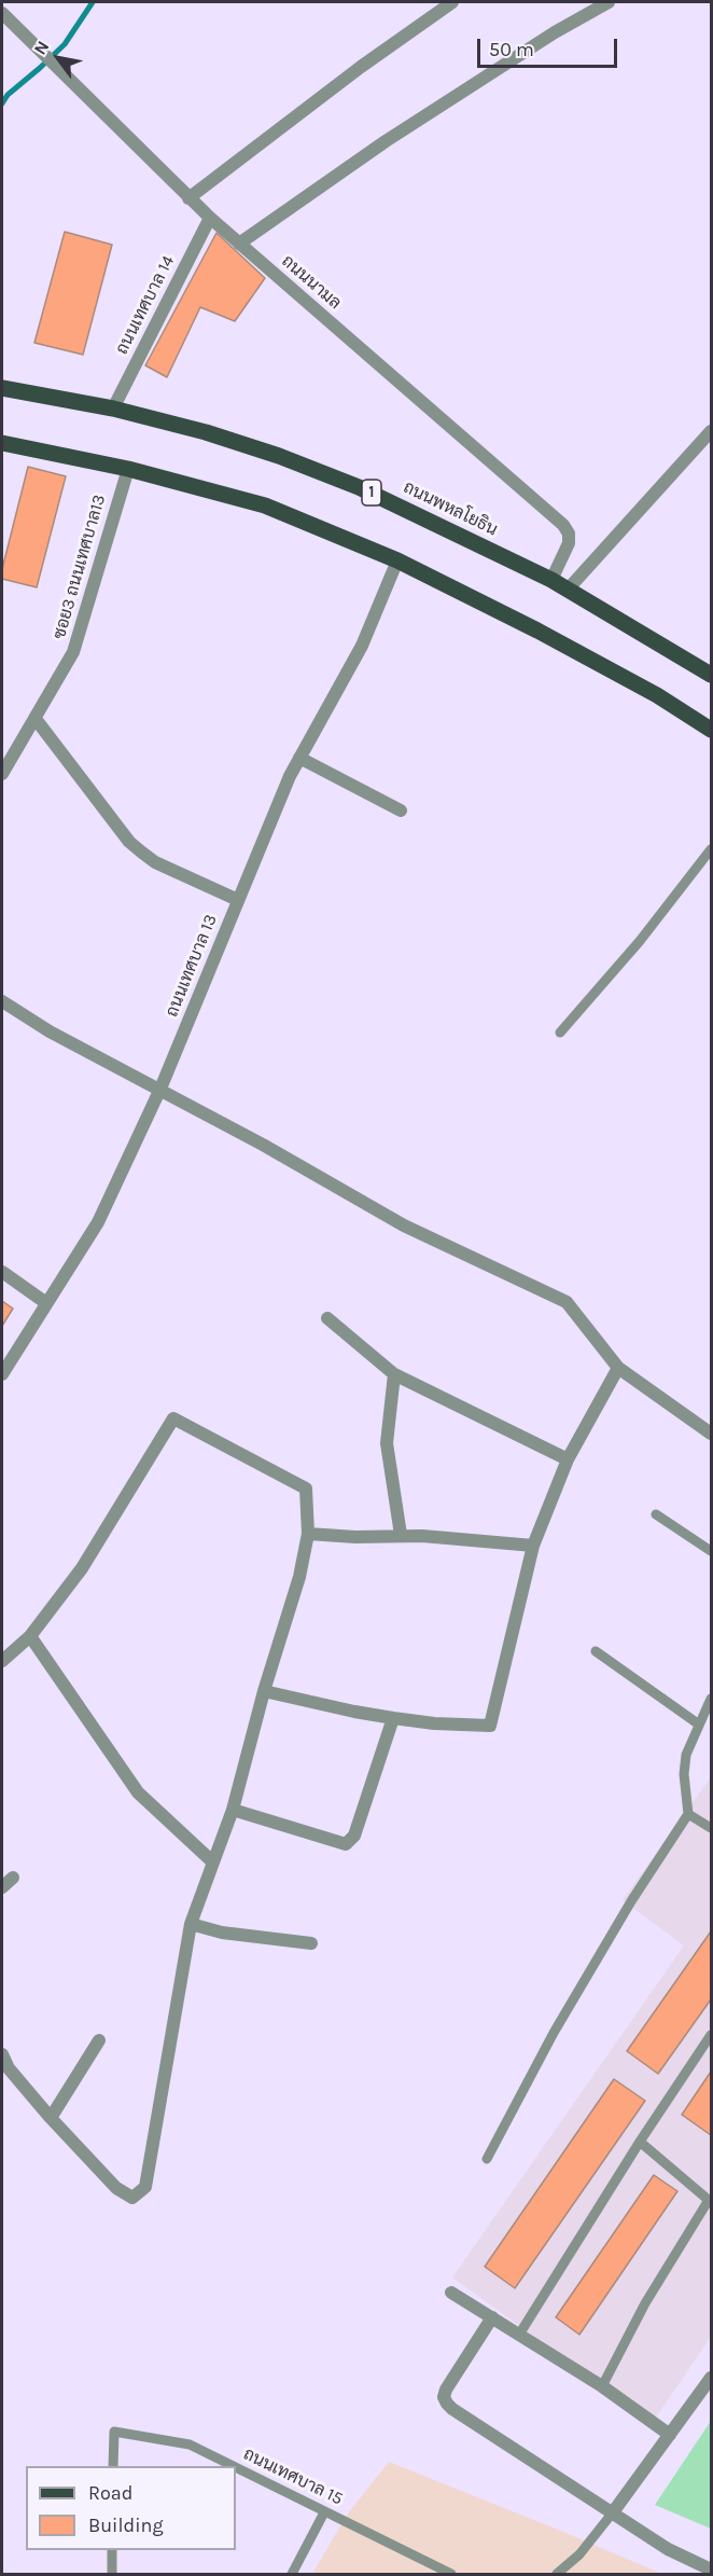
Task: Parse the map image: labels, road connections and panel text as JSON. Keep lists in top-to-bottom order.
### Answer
{
  "streets": {
    "main road": ["1", "ถนนพหลโยธิน"],
    "street": [
      "ถนนนามล",
      "ถนนเทศบาล 14",
      "ซอย3 ถนนเทศบาล13",
      "ถนนเทศบาล 13"
    ],
    "lane": ["ถนนเทศบาล 15"]
  },
  "crossings": [
    ["ถนนนามล", "ถนนเทศบาล 14"],
    ["ถนนนามล", "ถนนพหลโยธิน"],
    ["ถนนเทศบาล 14", "ถนนพหลโยธิน"]
  ],
  "legend": ["Road", "Building"],
  "scale_bar": "50 m",
  "north": "top left"
}
